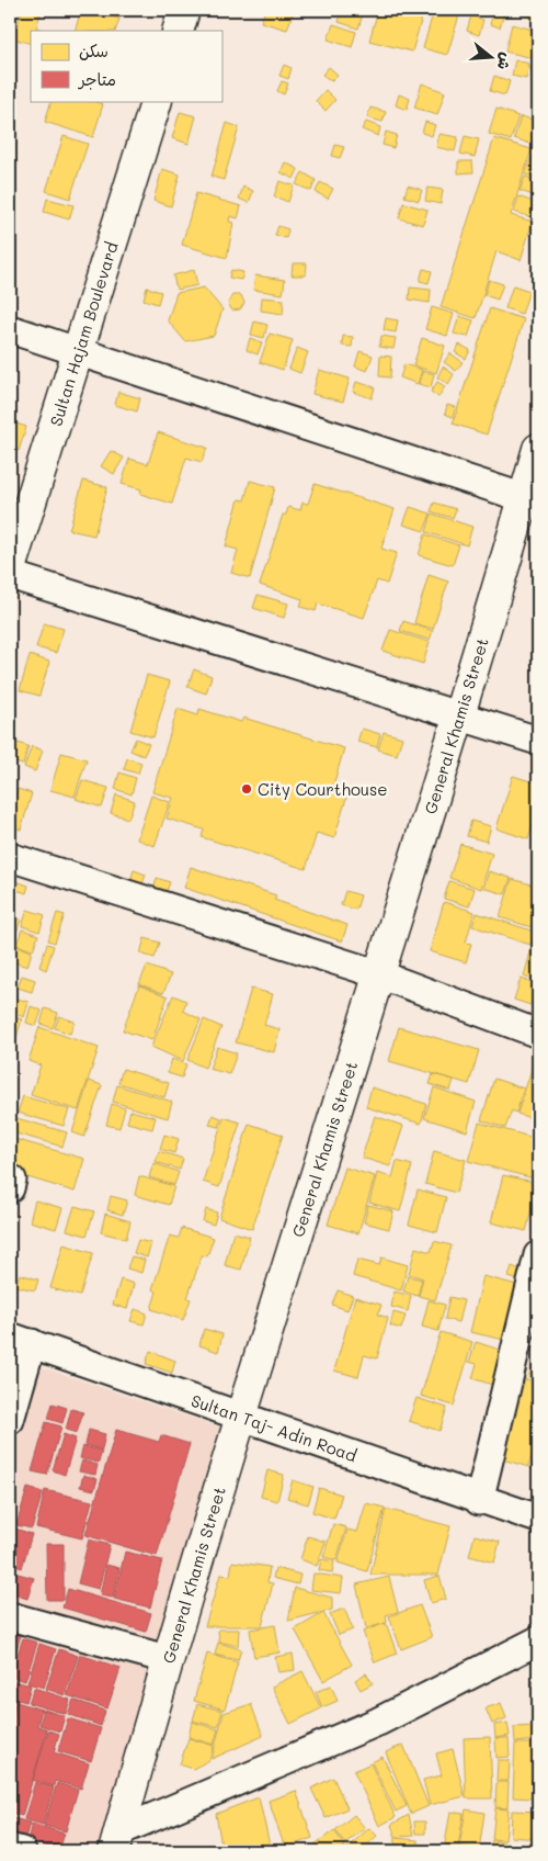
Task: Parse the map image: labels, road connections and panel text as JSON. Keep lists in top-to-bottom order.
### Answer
{
  "streets": {
    "main road": ["Sultan Hajam Boulevard", "General Khamis Street"],
    "street": ["Sultan Taj- Adin Road"]
  },
  "crossings": [
    ["General Khamis Street", "Sultan Taj- Adin Road"]
  ],
  "places": ["City Courthouse"],
  "legend": ["سكن", "متاجر"],
  "north": "right"
}
